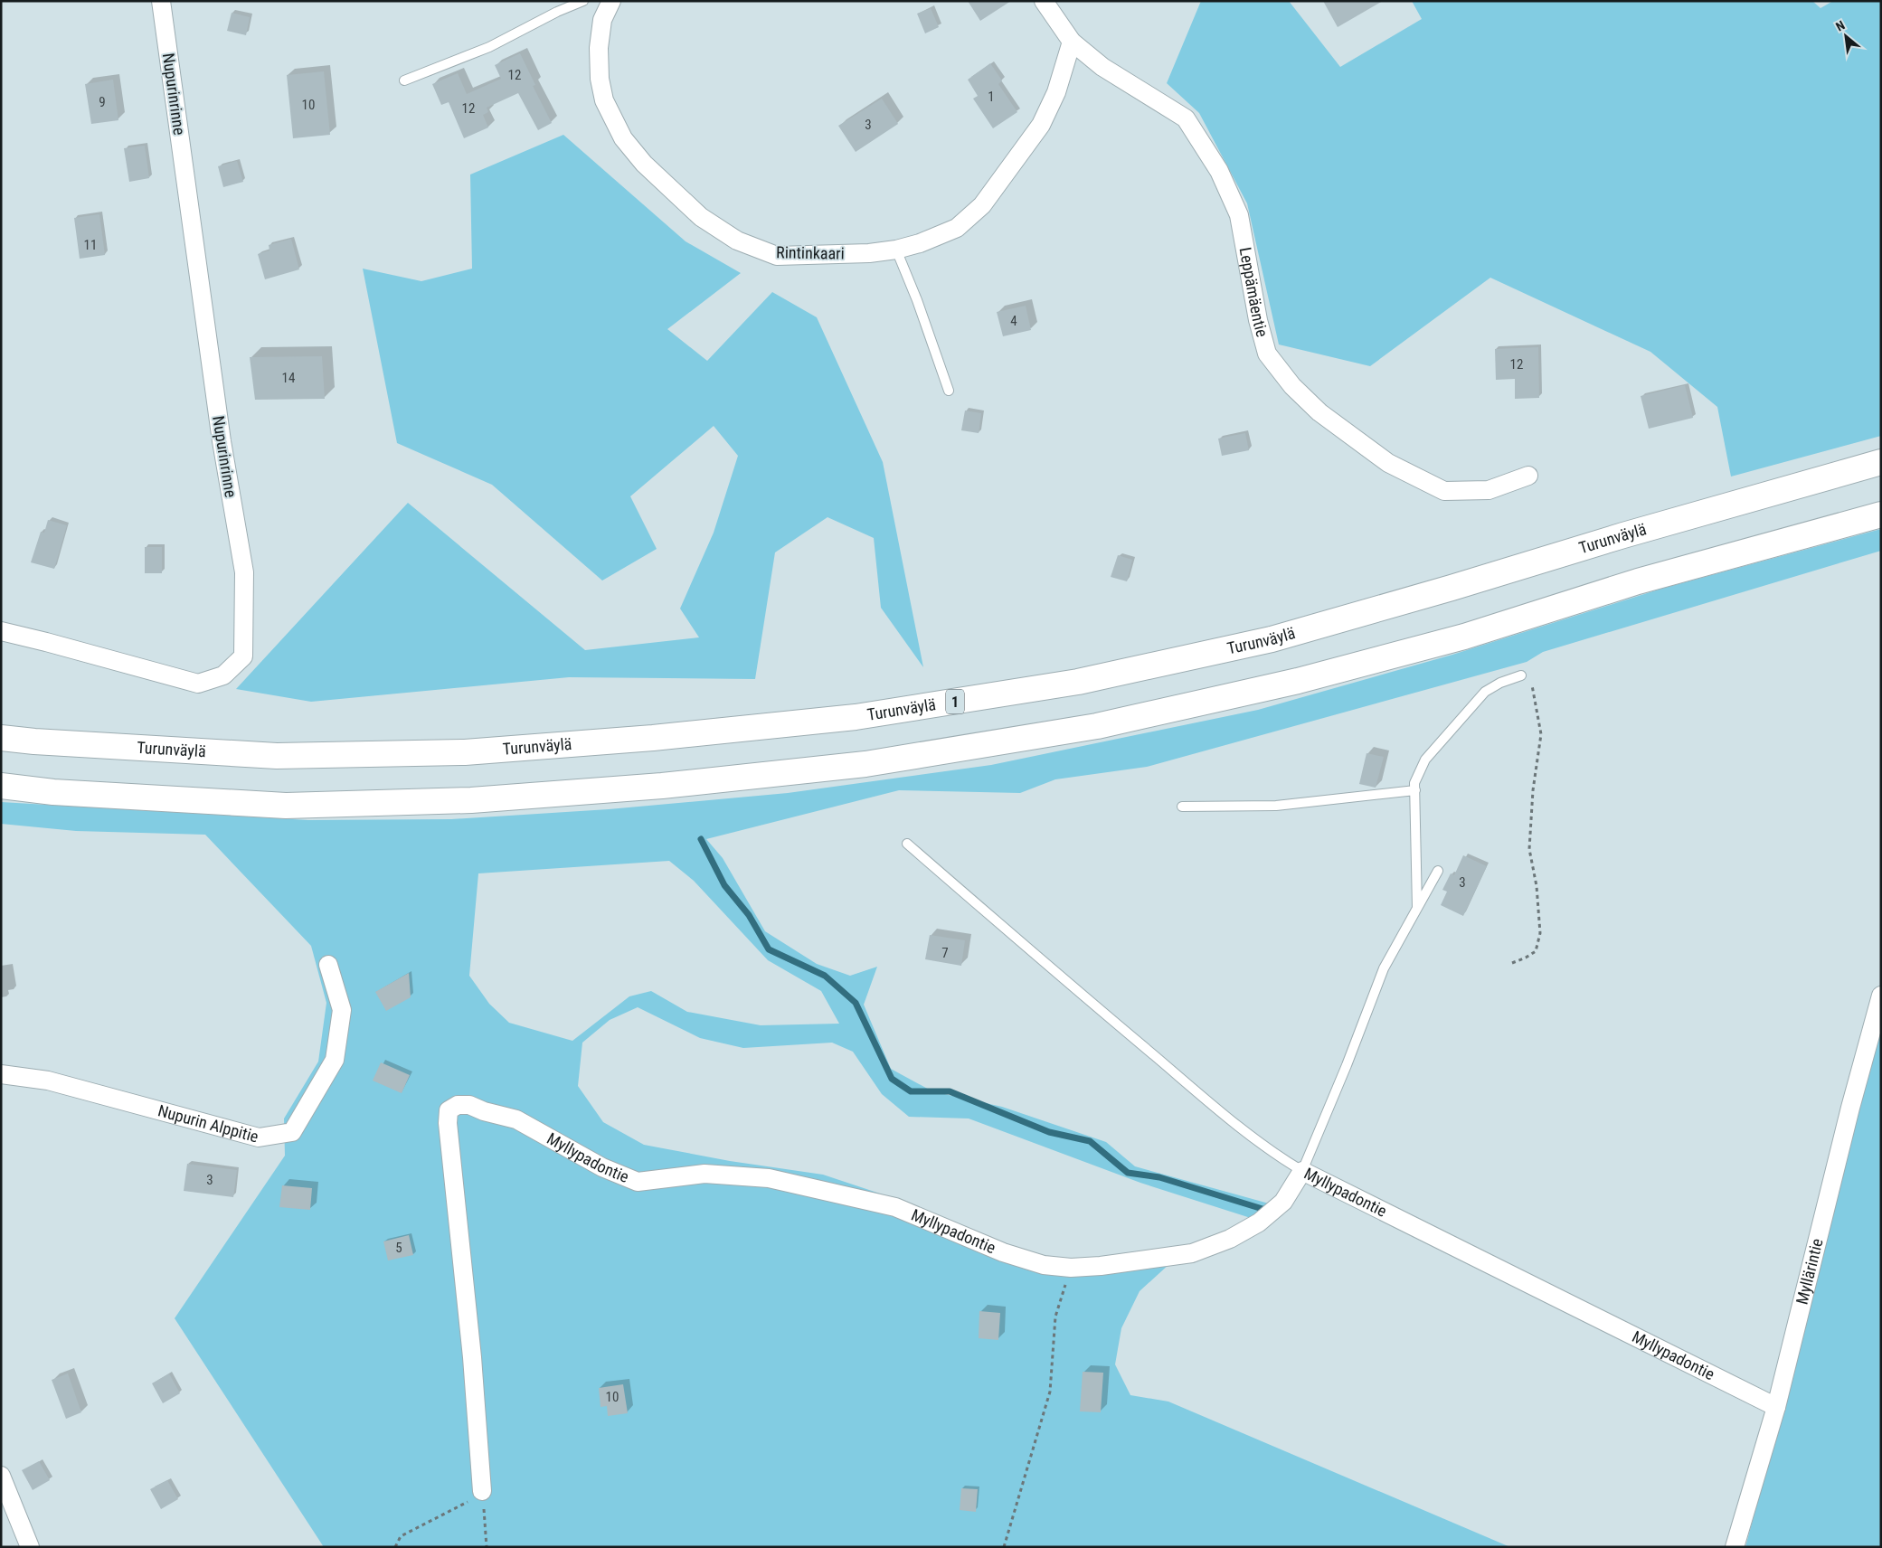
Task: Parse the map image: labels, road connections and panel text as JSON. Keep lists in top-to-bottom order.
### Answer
{
  "streets": {
    "highway": ["Turunväylä", "1"],
    "street": [
      "Nupurinrinne",
      "Rintinkaari",
      "Leppämäentie",
      "Nupurin Alppitie",
      "Myllypadontie",
      "Myllärintie"
    ]
  },
  "crossings": [
    ["Rintinkaari", "Leppämäentie"],
    ["Myllypadontie", "Myllärintie"]
  ],
  "house_numbers": [
    "12",
    "1",
    "9",
    "10",
    "12",
    "3",
    "11",
    "4",
    "12",
    "14",
    "3",
    "7",
    "3",
    "5",
    "10"
  ],
  "north": "top left"
}
